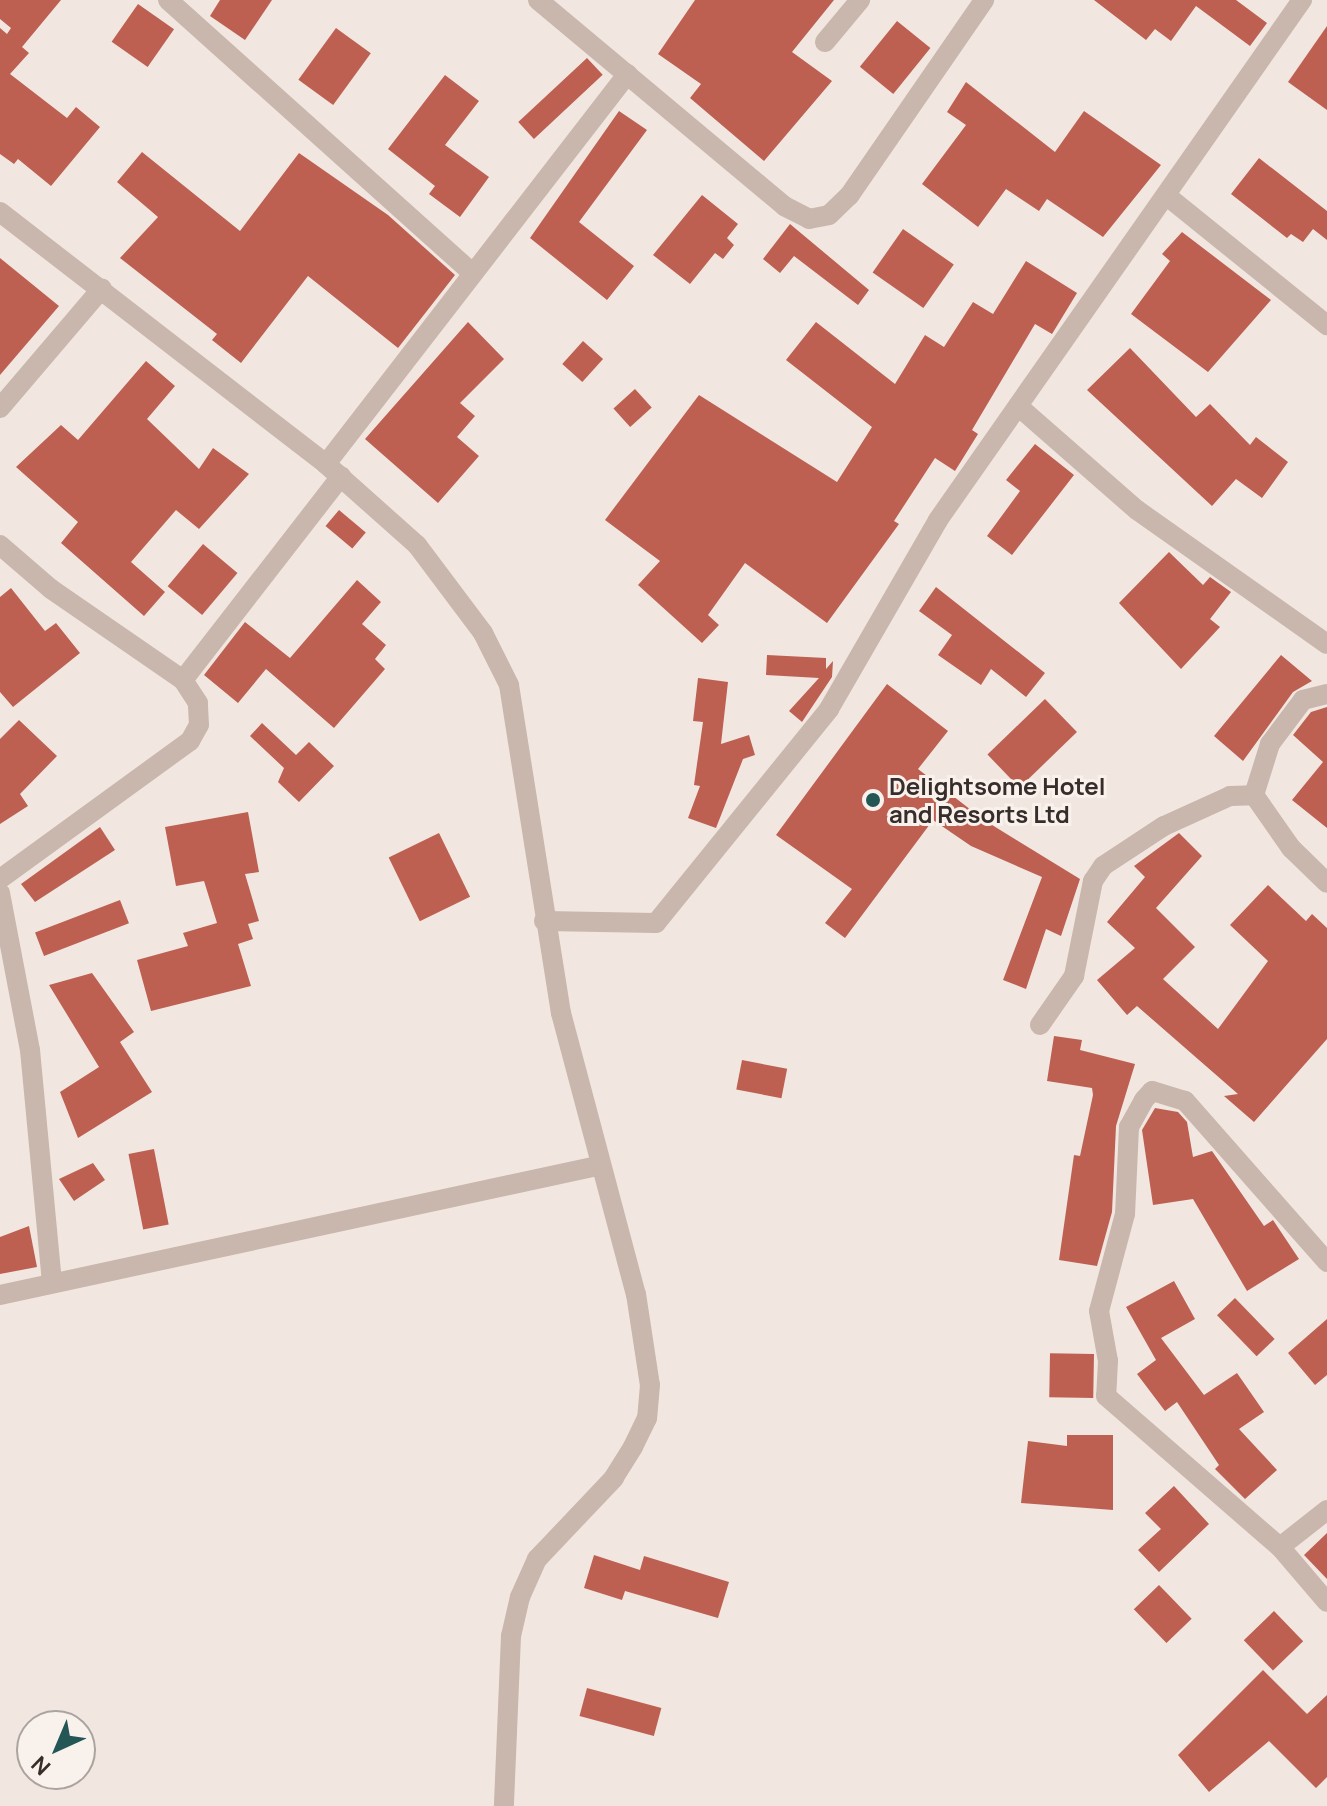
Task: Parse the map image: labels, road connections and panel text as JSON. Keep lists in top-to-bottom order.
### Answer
{
  "places": ["Delightsome Hotel and Resorts Ltd"],
  "north": "bottom left"
}
